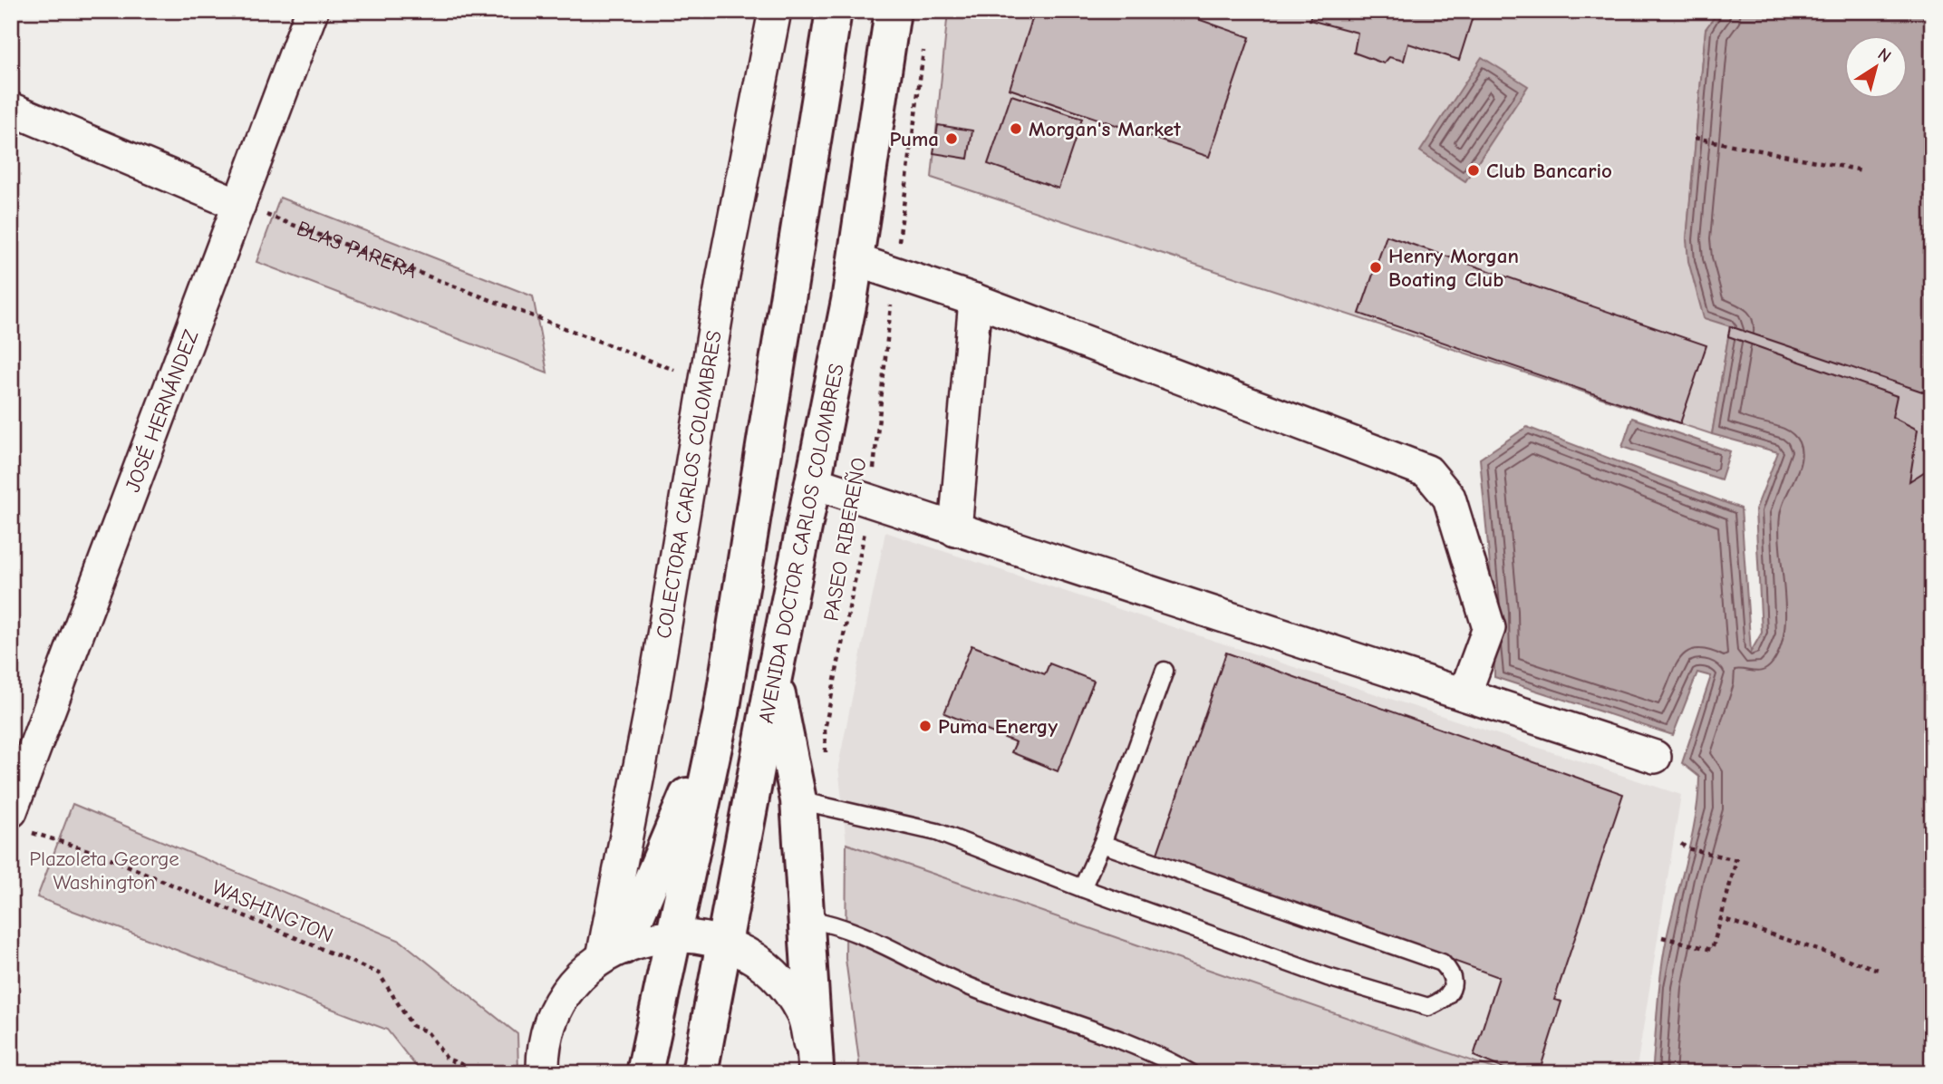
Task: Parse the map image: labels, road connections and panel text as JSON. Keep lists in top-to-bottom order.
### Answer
{
  "streets": {
    "main road": ["AVENIDA DOCTOR CARLOS COLOMBRES"],
    "street": ["JOSÉ HERNÁNDEZ", "COLECTORA CARLOS COLOMBRES"],
    "path": ["BLAS PARERA", "PASEO RIBEREÑO", "WASHINGTON"]
  },
  "crossings": [
    ["BLAS PARERA", "JOSÉ HERNÁNDEZ"],
    ["BLAS PARERA", "COLECTORA CARLOS COLOMBRES"],
    ["JOSÉ HERNÁNDEZ", "WASHINGTON"]
  ],
  "parks": ["Plazoleta George Washington"],
  "places": [
    "Morgan's Market",
    "Puma",
    "Club Bancario",
    "Henry Morgan Boating Club",
    "Puma Energy"
  ],
  "north": "top right"
}
